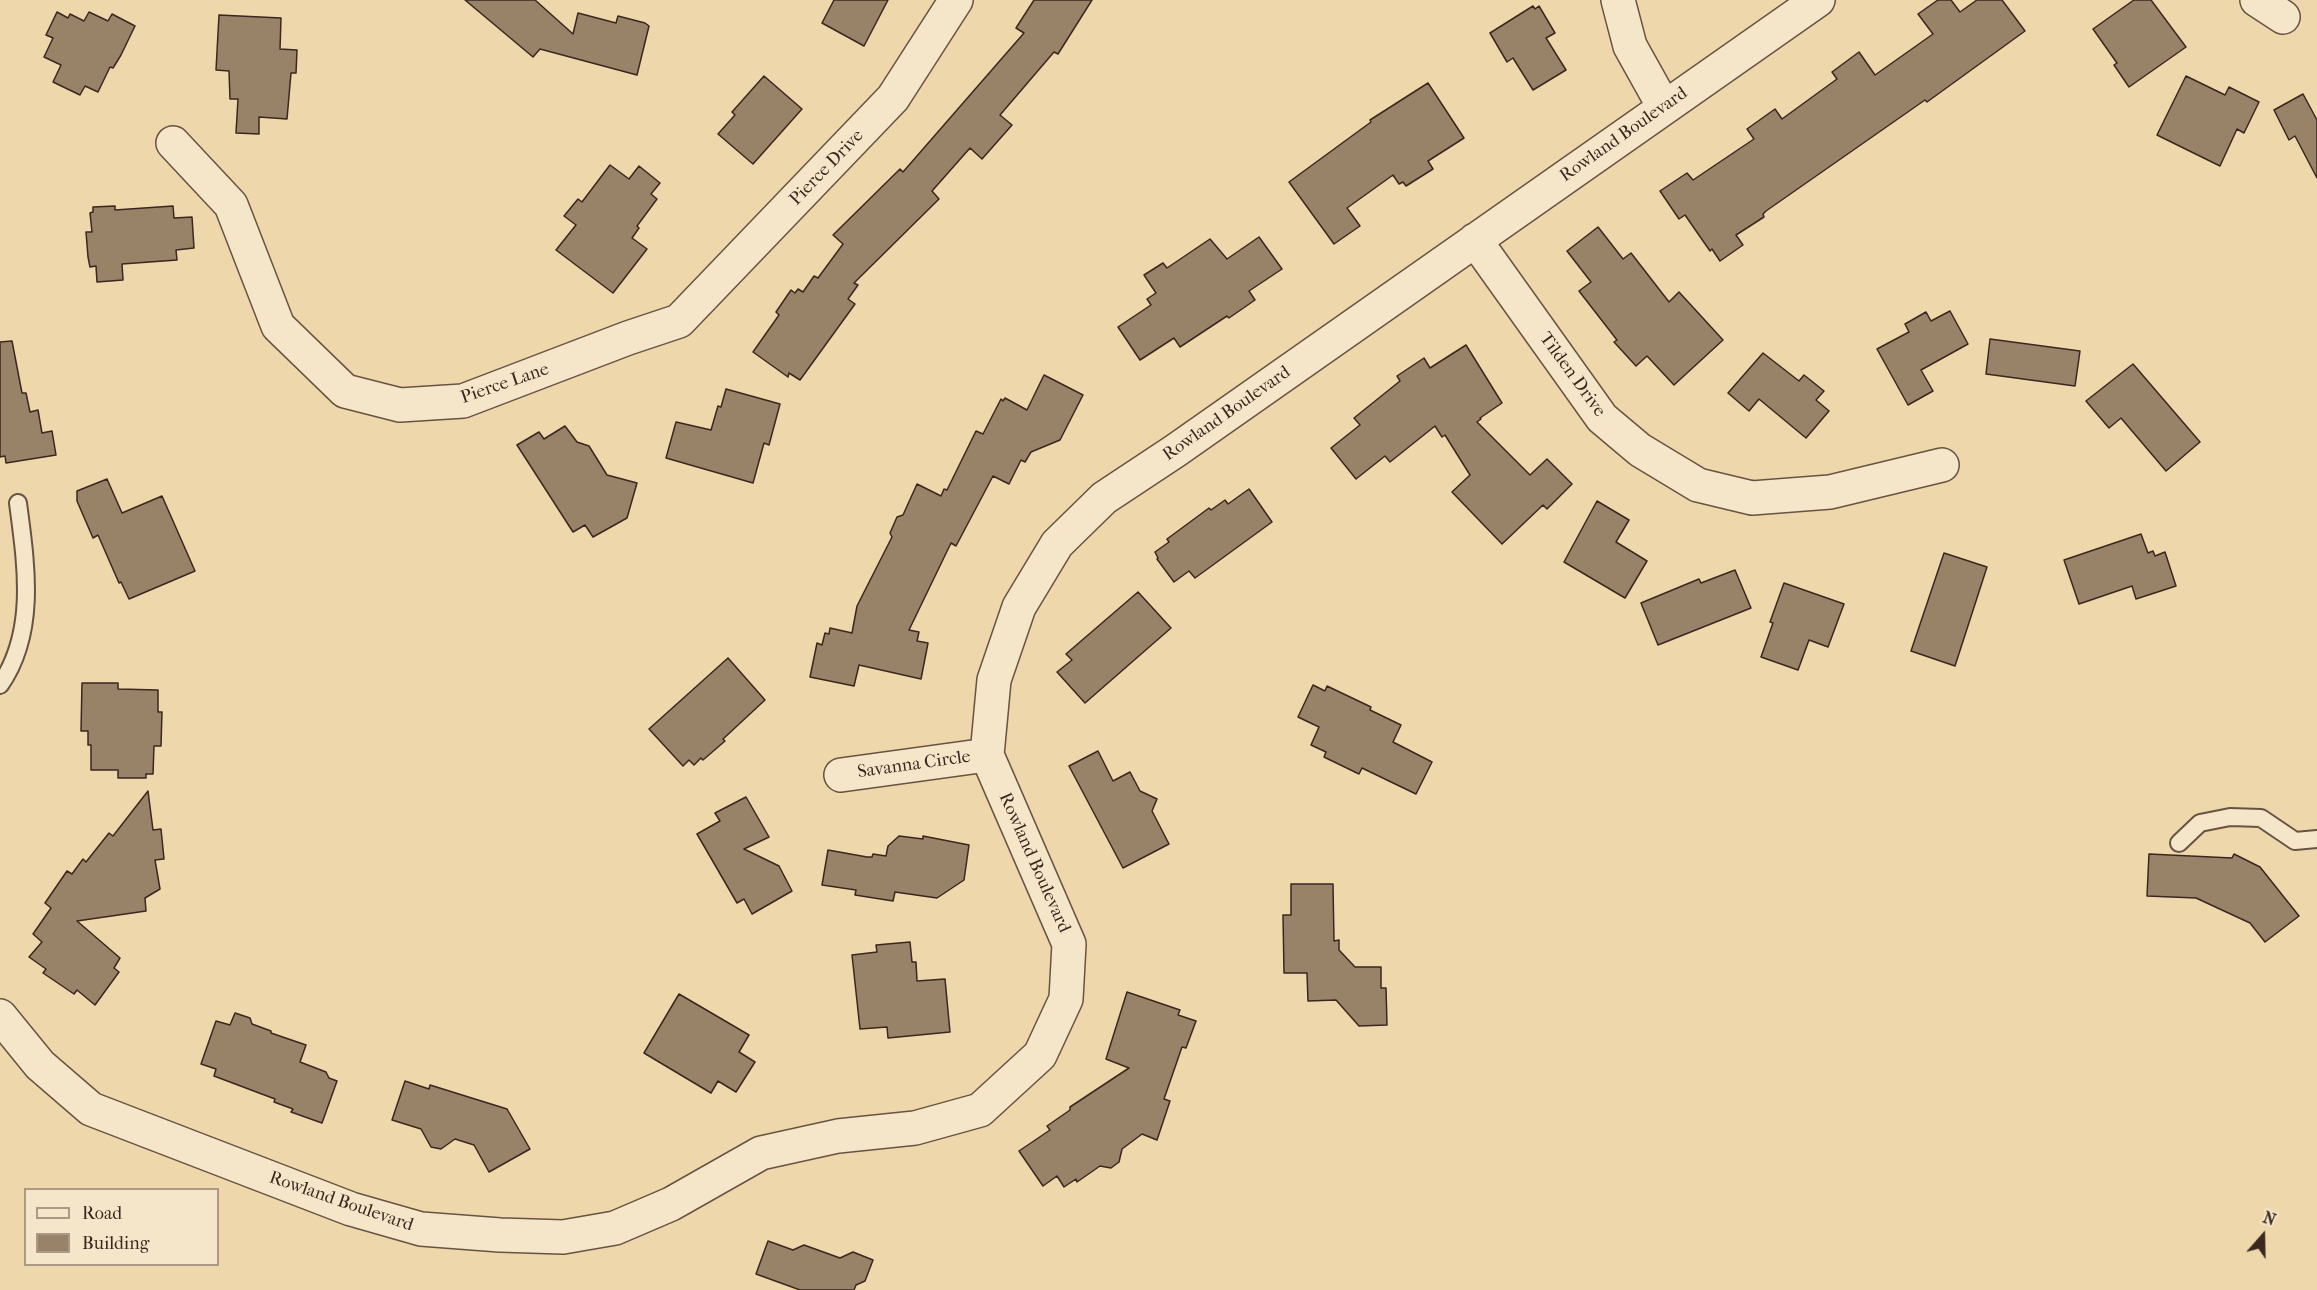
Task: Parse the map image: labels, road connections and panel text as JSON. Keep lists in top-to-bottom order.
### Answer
{
  "streets": {
    "street": [
      "Rowland Boulevard",
      "Pierce Drive",
      "Tilden Drive",
      "Pierce Lane",
      "Savanna Circle"
    ]
  },
  "crossings": [
    ["Rowland Boulevard", "Tilden Drive"],
    ["Rowland Boulevard", "Savanna Circle"],
    ["Pierce Drive", "Pierce Lane"]
  ],
  "legend": ["Road", "Building"],
  "north": "top"
}
